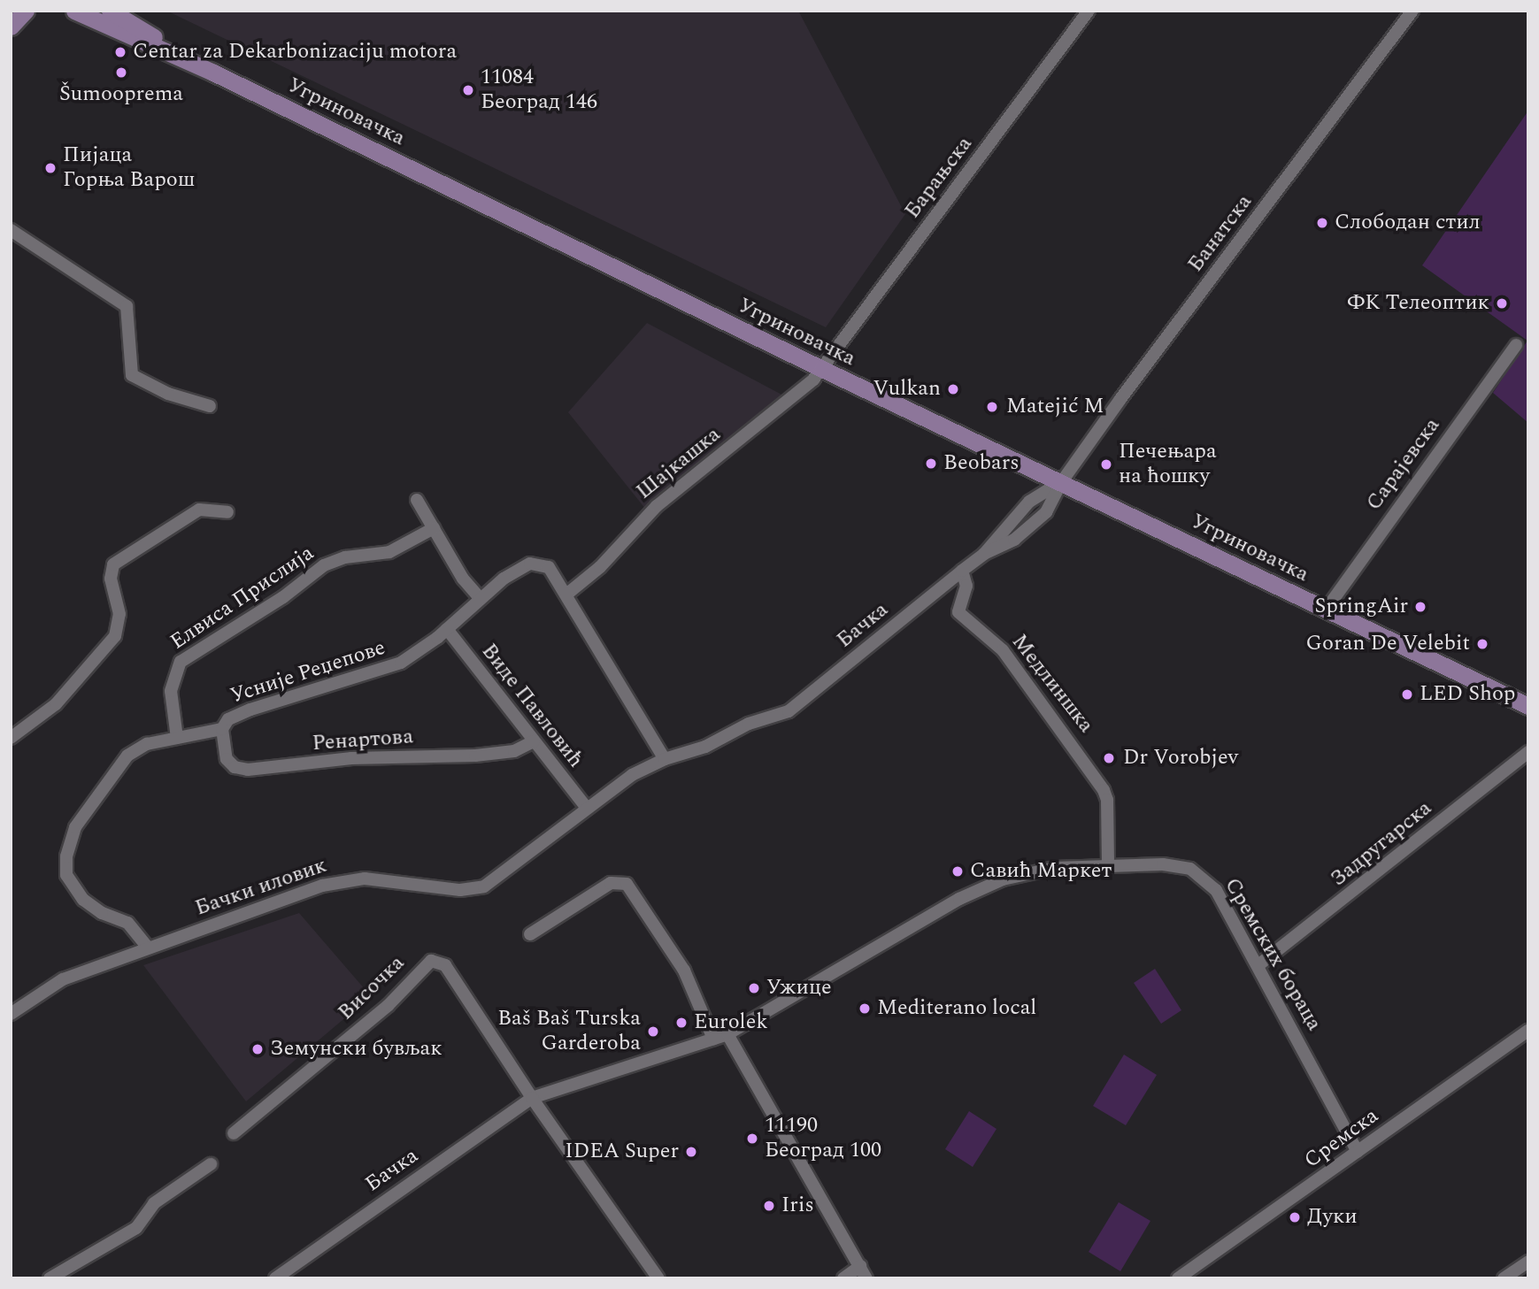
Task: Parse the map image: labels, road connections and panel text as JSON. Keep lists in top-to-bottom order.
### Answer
{
  "streets": {
    "main road": ["Угриновачка"],
    "street": [
      "Барањска",
      "Банатска",
      "Шајкашка",
      "Сарајевска",
      "Елвиса Прислија",
      "Бачка",
      "Усније Реџепове",
      "Медлиншка",
      "Виде Павловић",
      "Ренартова",
      "Задругарска",
      "Бачки иловик",
      "Сремских бораца",
      "Височка",
      "Сремска"
    ]
  },
  "crossings": [
    ["Угриновачка", "Барањска"],
    ["Угриновачка", "Банатска"],
    ["Угриновачка", "Шајкашка"],
    ["Угриновачка", "Сарајевска"],
    ["Угриновачка", "Бачка"],
    ["Барањска", "Шајкашка"],
    ["Банатска", "Бачка"],
    ["Шајкашка", "Усније Реџепове"],
    ["Елвиса Прислија", "Усније Реџепове"],
    ["Бачка", "Медлиншка"],
    ["Бачка", "Бачки иловик"],
    ["Бачка", "Сремских бораца"],
    ["Бачка", "Височка"],
    ["Усније Реџепове", "Виде Павловић"],
    ["Усније Реџепове", "Ренартова"],
    ["Усније Реџепове", "Бачки иловик"],
    ["Медлиншка", "Сремских бораца"],
    ["Виде Павловић", "Ренартова"],
    ["Виде Павловић", "Бачки иловик"],
    ["Задругарска", "Сремских бораца"],
    ["Сремских бораца", "Сремска"]
  ],
  "places": [
    "Centar za Dekarbonizaciju motora",
    "Šumooprema",
    "11084 Београд 146",
    "Пијаца Горња Варош",
    "Слободан стил",
    "ФК Телеоптик",
    "Vulkan",
    "Matejić M",
    "Beobars",
    "Печењара на ћошку",
    "SpringAir",
    "Goran De Velebit",
    "LED Shop",
    "Dr Vorobjev",
    "Савић Маркет",
    "Ужице",
    "Mediterano local",
    "Eurolek",
    "Baš Baš Turska Garderoba",
    "Земунски бувљак",
    "11190 Београд 100",
    "IDEA Super",
    "Iris",
    "Дуки"
  ]
}
